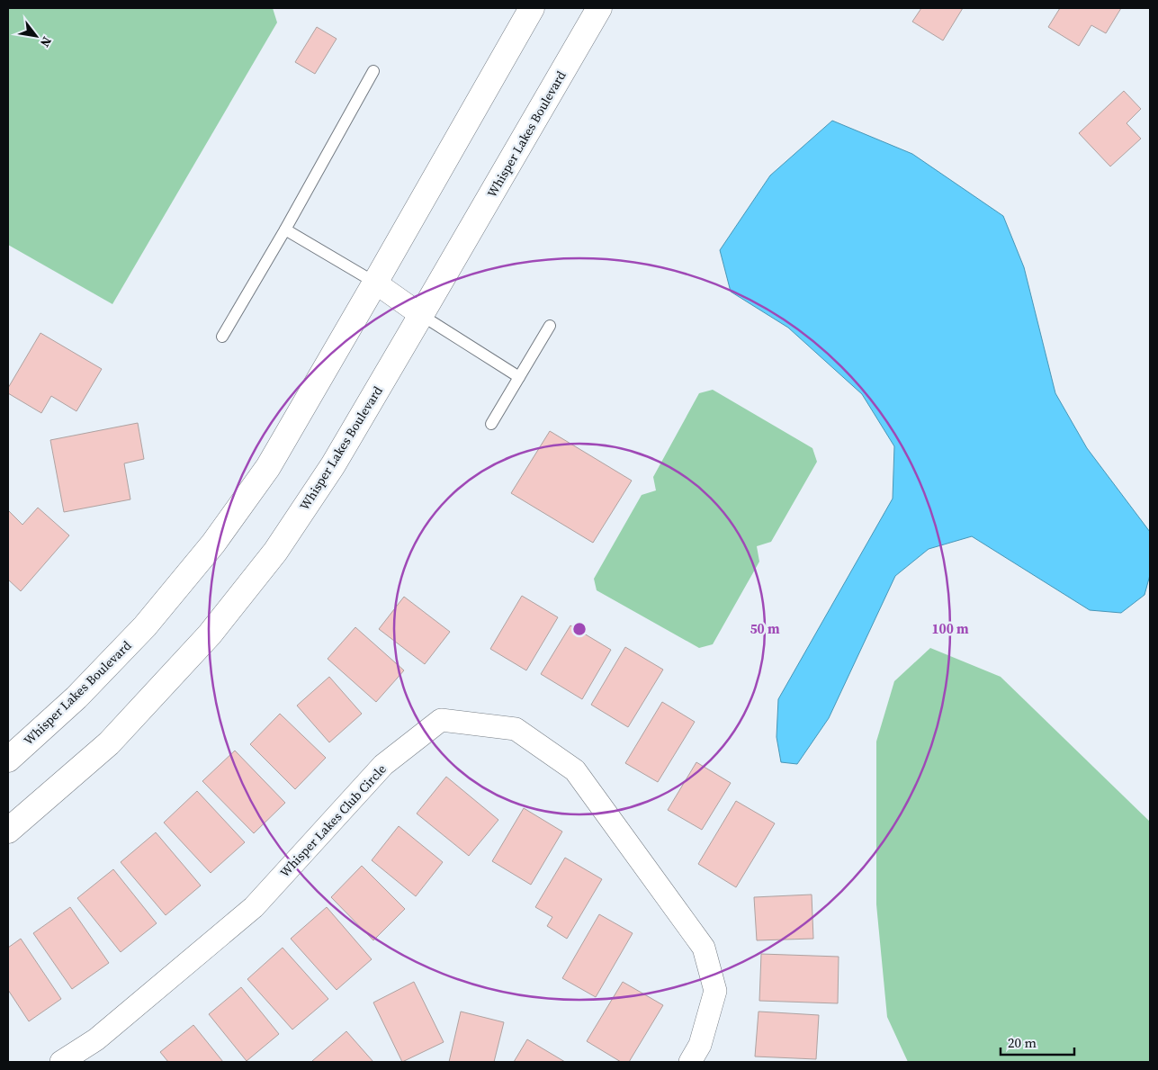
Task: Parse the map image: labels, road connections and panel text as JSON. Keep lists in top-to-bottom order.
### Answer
{
  "streets": {
    "street": ["Whisper Lakes Boulevard", "Whisper Lakes Club Circle"]
  },
  "scale_bar": "20 m",
  "north": "bottom right",
  "rings": ["50 m", "100 m"]
}
